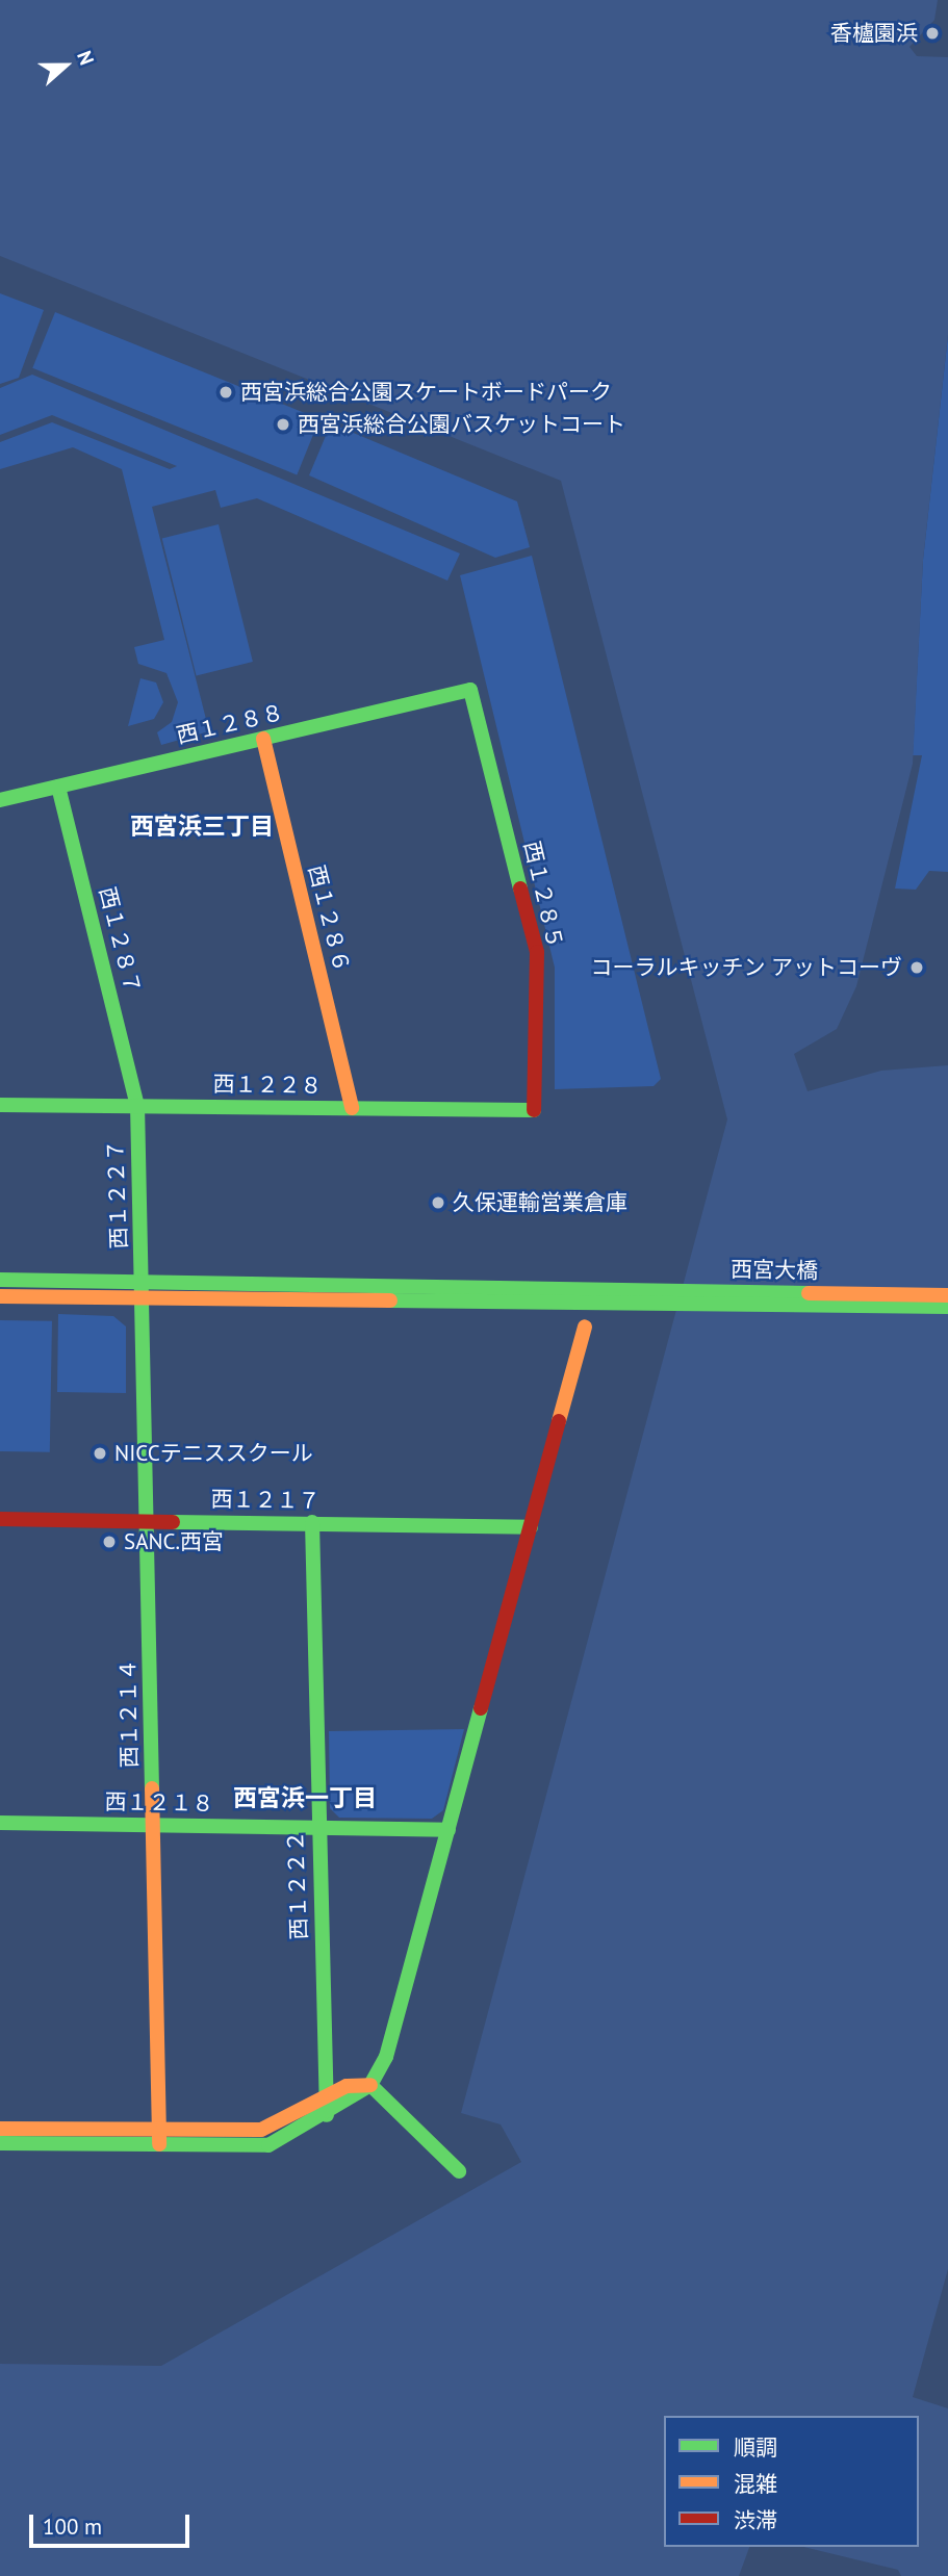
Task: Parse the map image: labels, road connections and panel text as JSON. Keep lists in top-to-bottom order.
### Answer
{
  "streets": {
    "street": [
      "西１２８８",
      "西１２８５",
      "西１２８６",
      "西１２８７",
      "西１２２８",
      "西１２２７",
      "西宮大橋",
      "西１２１７",
      "西１２１４",
      "西１２１８",
      "西１２２２"
    ]
  },
  "crossings": [
    ["西１２８８", "西１２８５"],
    ["西１２８８", "西１２８６"],
    ["西１２８８", "西１２８７"],
    ["西１２８５", "西１２２８"],
    ["西１２８６", "西１２２８"],
    ["西１２８７", "西１２２８"],
    ["西１２８７", "西１２２７"],
    ["西１２２８", "西１２２７"],
    ["西１２２７", "西１２１４"],
    ["西１２１７", "西１２１４"],
    ["西１２１７", "西１２２２"],
    ["西１２１４", "西１２１８"],
    ["西１２１８", "西１２２２"]
  ],
  "districts": ["西宮浜三丁目", "西宮浜一丁目"],
  "places": [
    "香櫨園浜",
    "西宮浜総合公園スケートボードパーク",
    "西宮浜総合公園バスケットコート",
    "コーラルキッチン アットコーヴ",
    "久保運輸営業倉庫",
    "NICCテニススクール",
    "SANC.西宮"
  ],
  "legend": ["順調", "混雑", "渋滞"],
  "scale_bar": "100 m",
  "north": "right"
}
